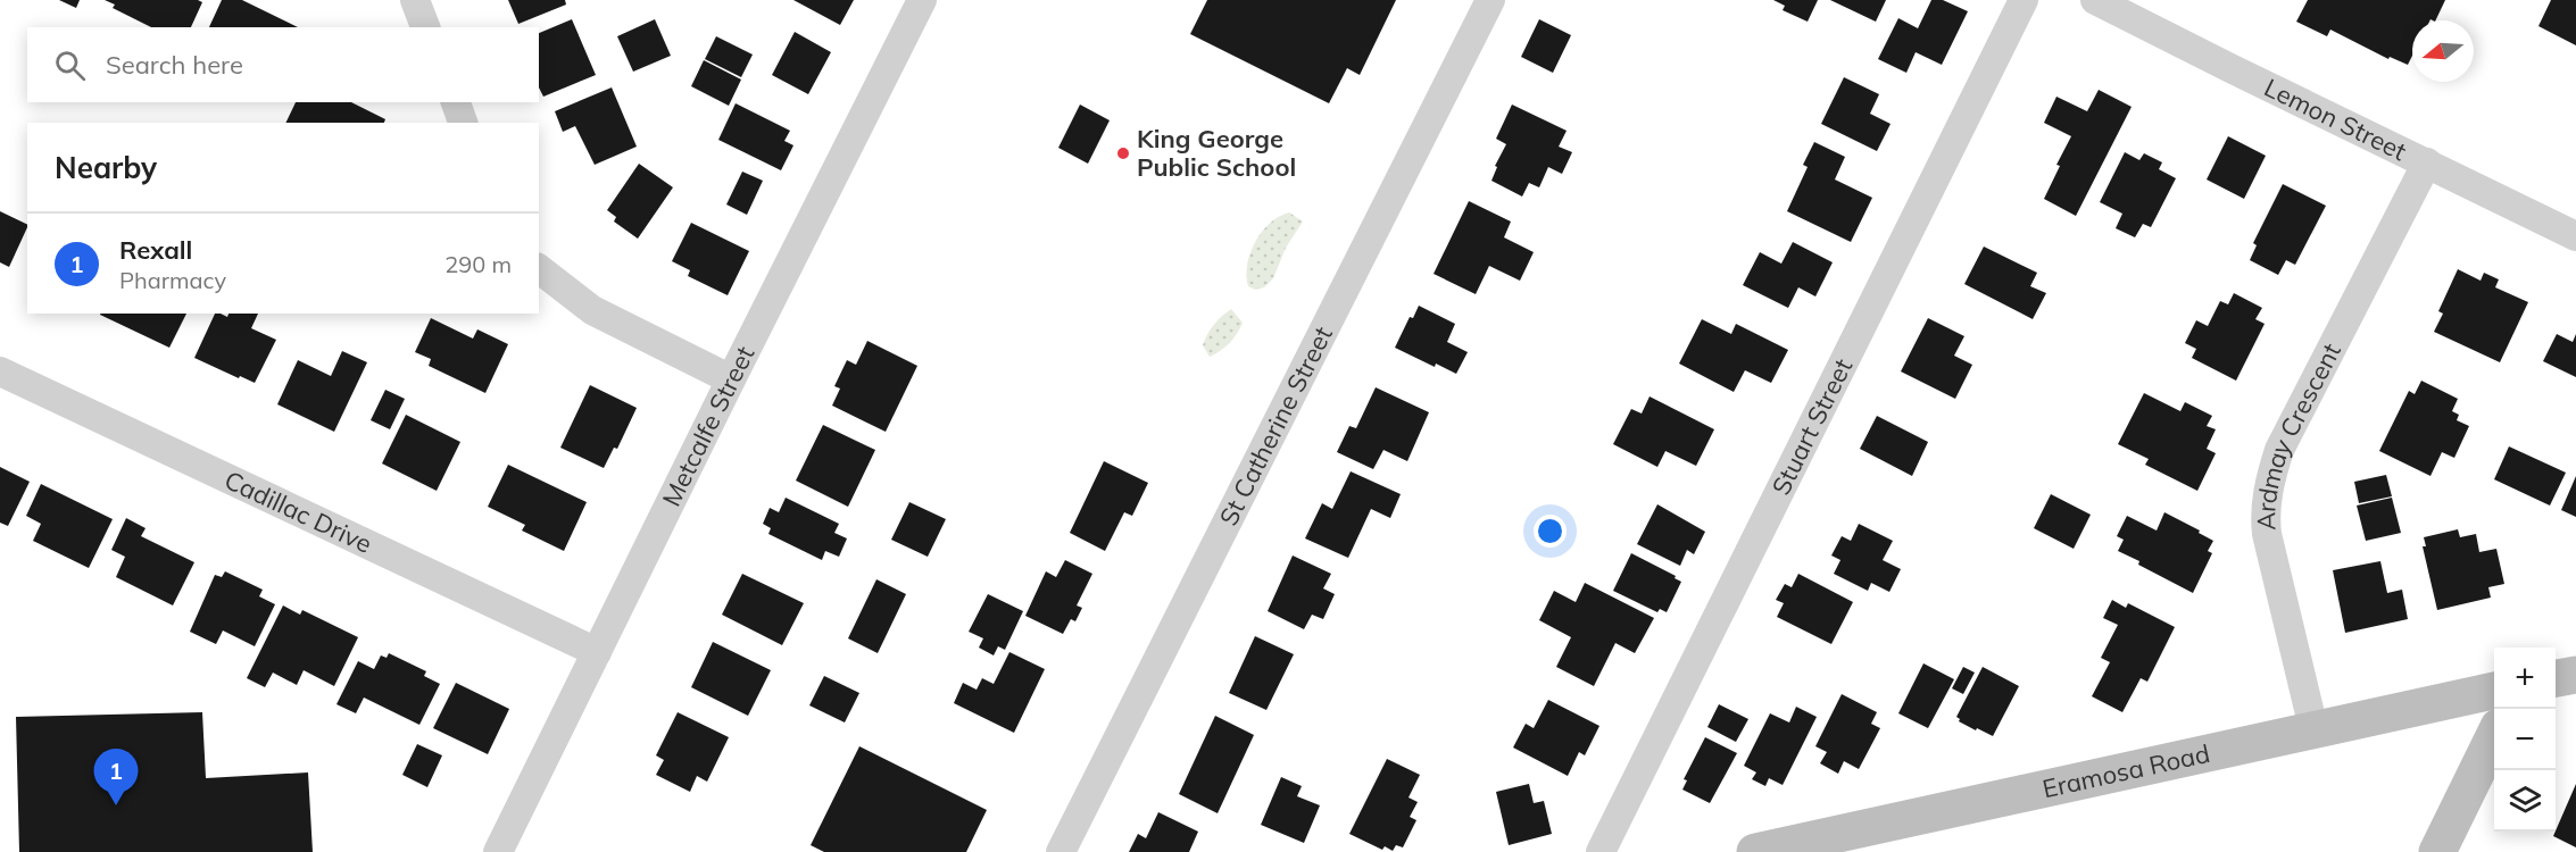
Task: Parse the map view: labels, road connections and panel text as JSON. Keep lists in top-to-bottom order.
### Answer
{
  "streets": {
    "main road": ["Eramosa Road"],
    "street": [
      "Lemon Street",
      "Metcalfe Street",
      "St Catherine Street",
      "Stuart Street",
      "Ardmay Crescent",
      "Cadillac Drive"
    ]
  },
  "crossings": [
    ["Lemon Street", "Ardmay Crescent"],
    ["Metcalfe Street", "Cadillac Drive"],
    ["Ardmay Crescent", "Eramosa Road"]
  ],
  "places": ["King George Public School"],
  "north": "left",
  "page": {
    "search": "Search here",
    "heading": "Nearby",
    "list": [
      {
        "mark": "1",
        "name": "Rexall",
        "note": "Pharmacy",
        "value": "290 m"
      }
    ],
    "map_buttons": ["+", "−"],
    "pins": "1"
  }
}
